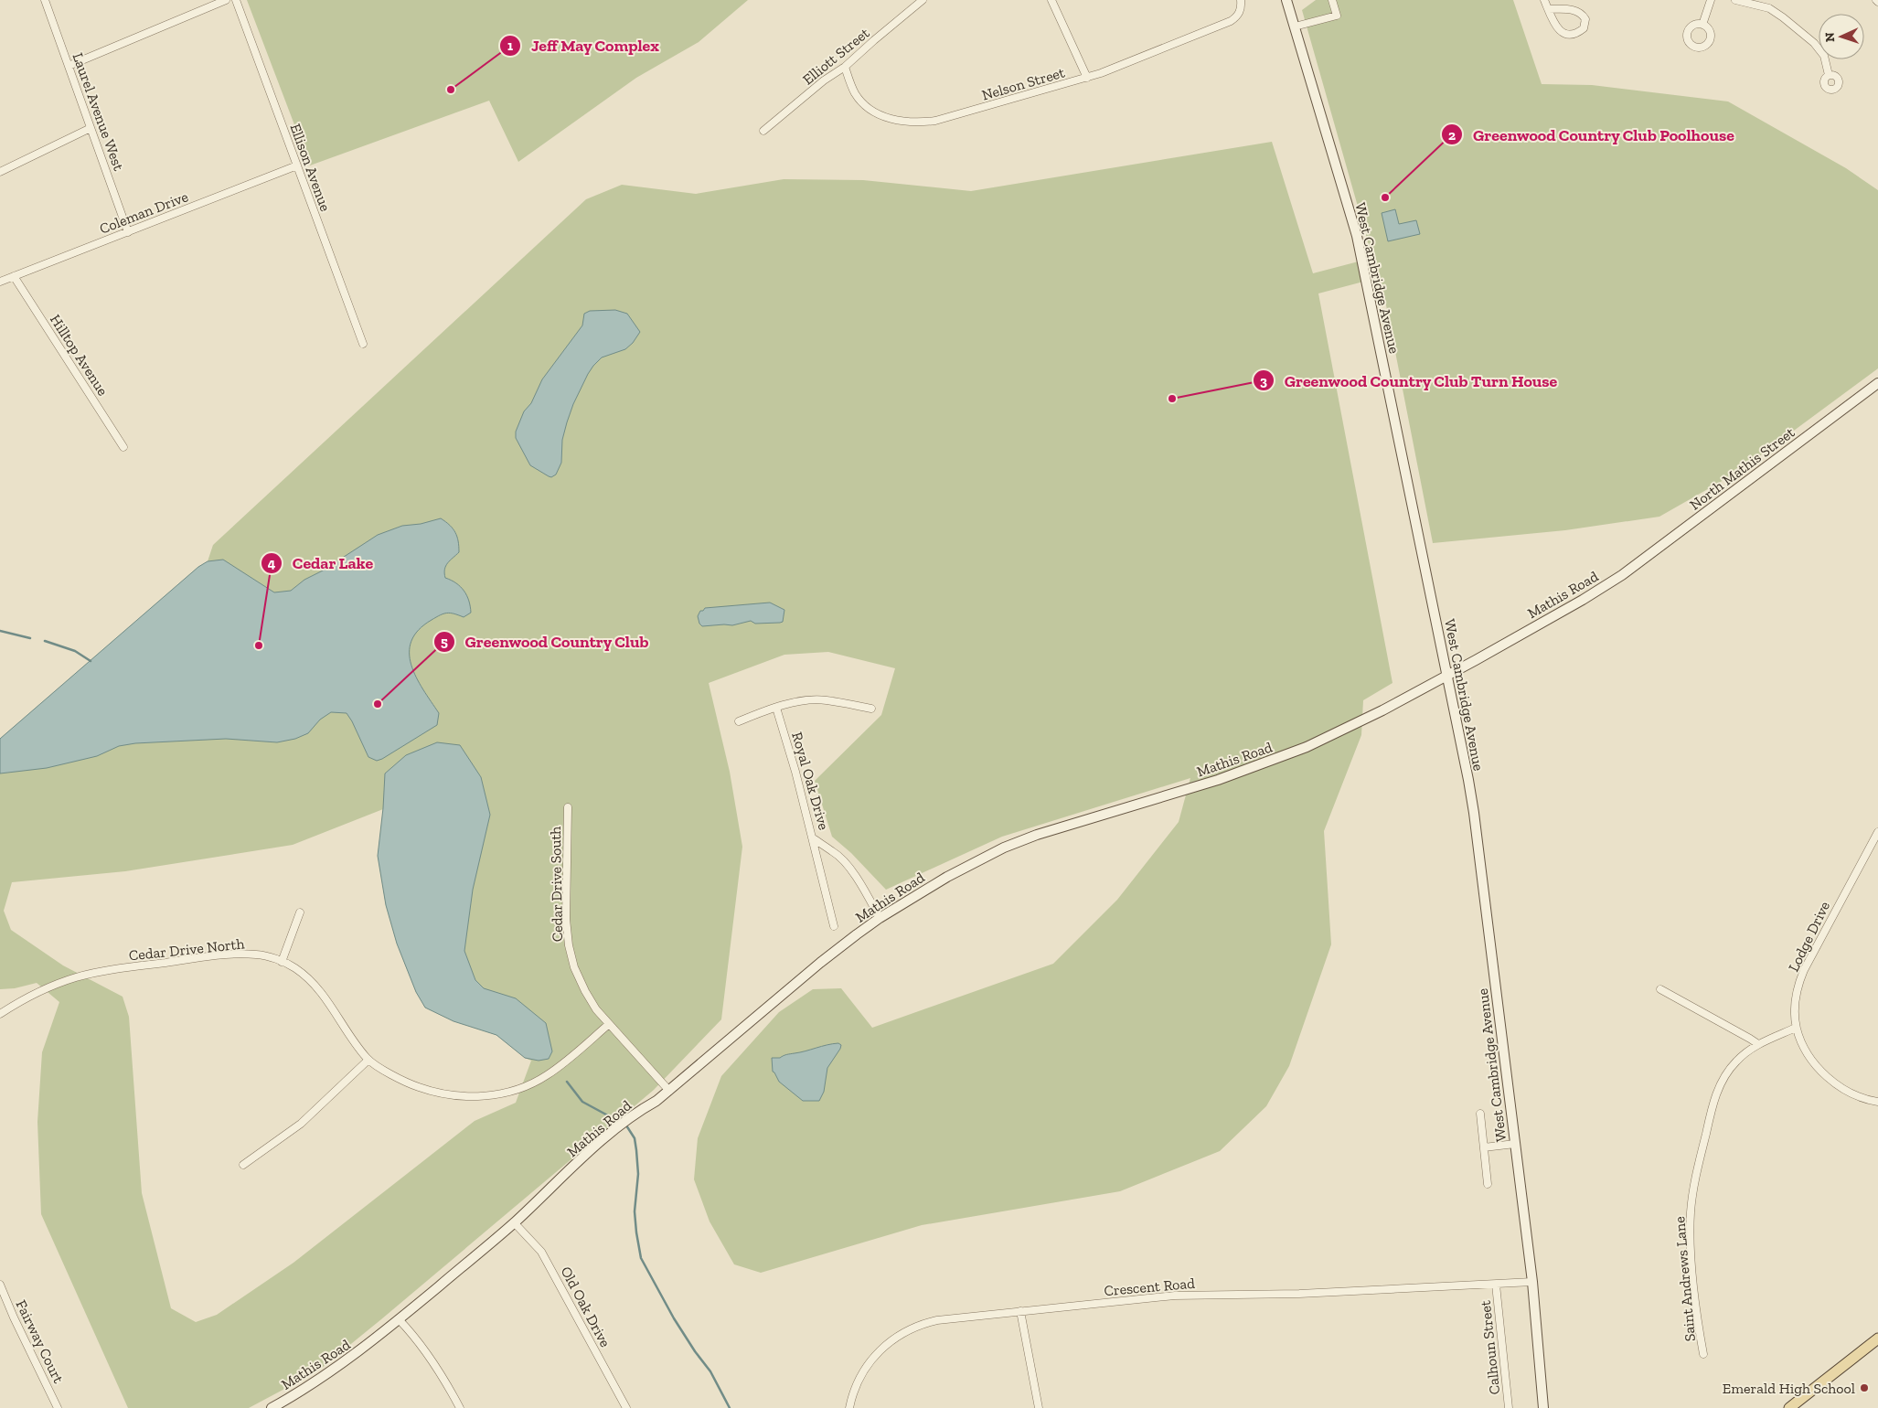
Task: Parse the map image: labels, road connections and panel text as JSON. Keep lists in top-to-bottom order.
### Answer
{
  "streets": {
    "street": [
      "Elliott Street",
      "Nelson Street",
      "Laurel Avenue West",
      "Ellison Avenue",
      "Coleman Drive",
      "West Cambridge Avenue",
      "Hilltop Avenue",
      "North Mathis Street",
      "Mathis Road",
      "Royal Oak Drive",
      "Cedar Drive South",
      "Lodge Drive",
      "Cedar Drive North",
      "Saint Andrews Lane",
      "Crescent Road",
      "Old Oak Drive",
      "Fairway Court",
      "Calhoun Street"
    ]
  },
  "crossings": [
    ["Elliott Street", "Nelson Street"],
    ["Laurel Avenue West", "Coleman Drive"],
    ["Ellison Avenue", "Coleman Drive"],
    ["Coleman Drive", "Hilltop Avenue"],
    ["West Cambridge Avenue", "Mathis Road"],
    ["West Cambridge Avenue", "Crescent Road"],
    ["North Mathis Street", "Mathis Road"],
    ["Mathis Road", "Royal Oak Drive"],
    ["Mathis Road", "Cedar Drive South"],
    ["Mathis Road", "Old Oak Drive"],
    ["Cedar Drive South", "Cedar Drive North"],
    ["Lodge Drive", "Saint Andrews Lane"],
    ["Crescent Road", "Calhoun Street"]
  ],
  "places": [
    "Jeff May Complex",
    "Greenwood Country Club Poolhouse",
    "Greenwood Country Club Turn House",
    "Cedar Lake",
    "Greenwood Country Club",
    "Emerald High School"
  ],
  "north": "left"
}
